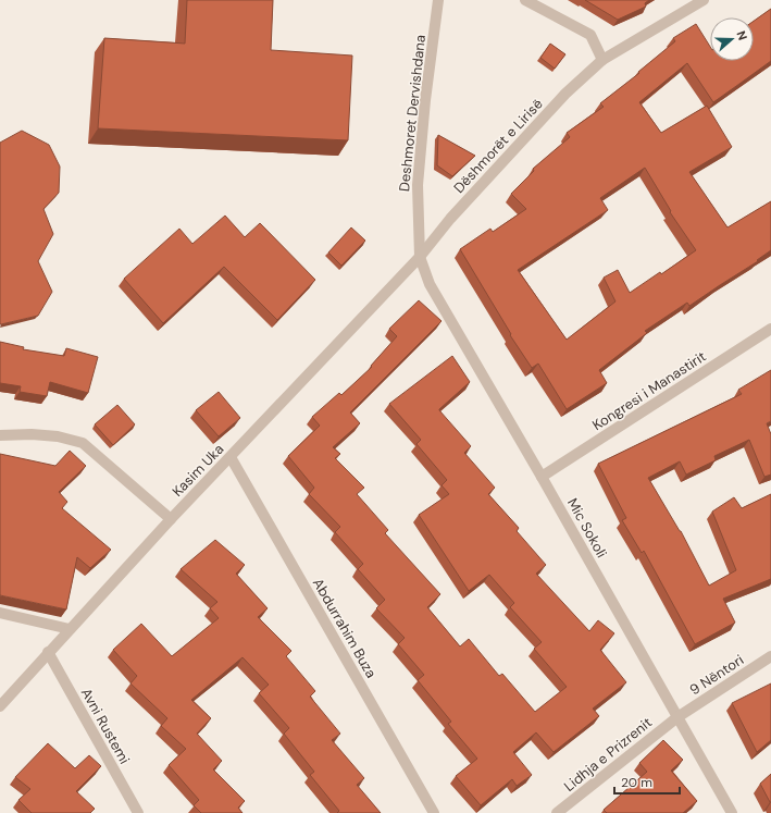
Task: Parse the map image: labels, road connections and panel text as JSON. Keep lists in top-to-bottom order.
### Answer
{
  "streets": {
    "street": [
      "Deshmoret Dervishdana",
      "Dëshmorët e Lirisë",
      "Kongresi i Manastirit",
      "Kasim Uka",
      "Mic Sokoli",
      "Abdurrahim Buza",
      "9 Nëntori",
      "Avni Rustemi",
      "Lidhja e Prizrenit"
    ]
  },
  "crossings": [
    ["Deshmoret Dervishdana", "Dëshmorët e Lirisë"],
    ["Deshmoret Dervishdana", "Kasim Uka"],
    ["Deshmoret Dervishdana", "Mic Sokoli"],
    ["Dëshmorët e Lirisë", "Kasim Uka"],
    ["Dëshmorët e Lirisë", "Mic Sokoli"],
    ["Kongresi i Manastirit", "Mic Sokoli"],
    ["Kasim Uka", "Mic Sokoli"],
    ["Kasim Uka", "Abdurrahim Buza"],
    ["Kasim Uka", "Avni Rustemi"],
    ["Mic Sokoli", "9 Nëntori"],
    ["Mic Sokoli", "Lidhja e Prizrenit"],
    ["9 Nëntori", "Lidhja e Prizrenit"]
  ],
  "scale_bar": "20 m",
  "north": "right"
}
